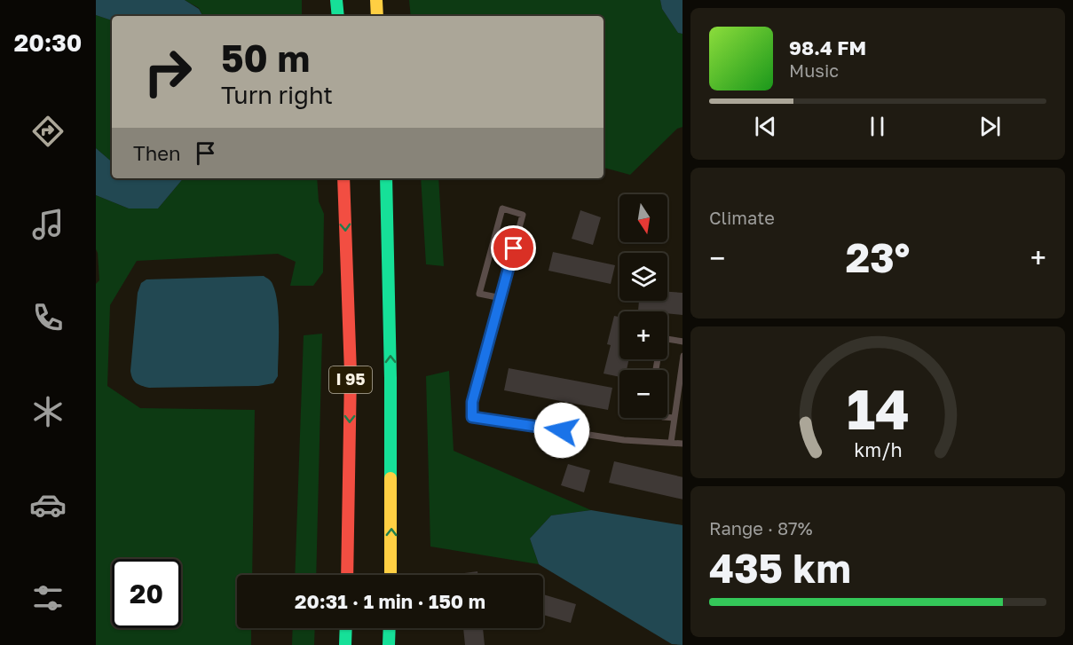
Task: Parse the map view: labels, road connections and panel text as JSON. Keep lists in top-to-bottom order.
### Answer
{
  "streets": {
    "highway": ["I 95"]
  },
  "north": "bottom",
  "page": {
    "tabs": "20:30",
    "turn": ["50 m", "Turn right"],
    "song": ["98.4 FM", "Music"],
    "then": "Then",
    "tile": [
      "Climate",
      ["Range · 87%", "435 km"]
    ],
    "map_buttons": ["+", "−"],
    "heat": ["−", "23°", "+"],
    "limit": "20",
    "trip": "20:31 · 1 min · 150 m",
    "gauge": ["14", "km/h"]
  }
}
